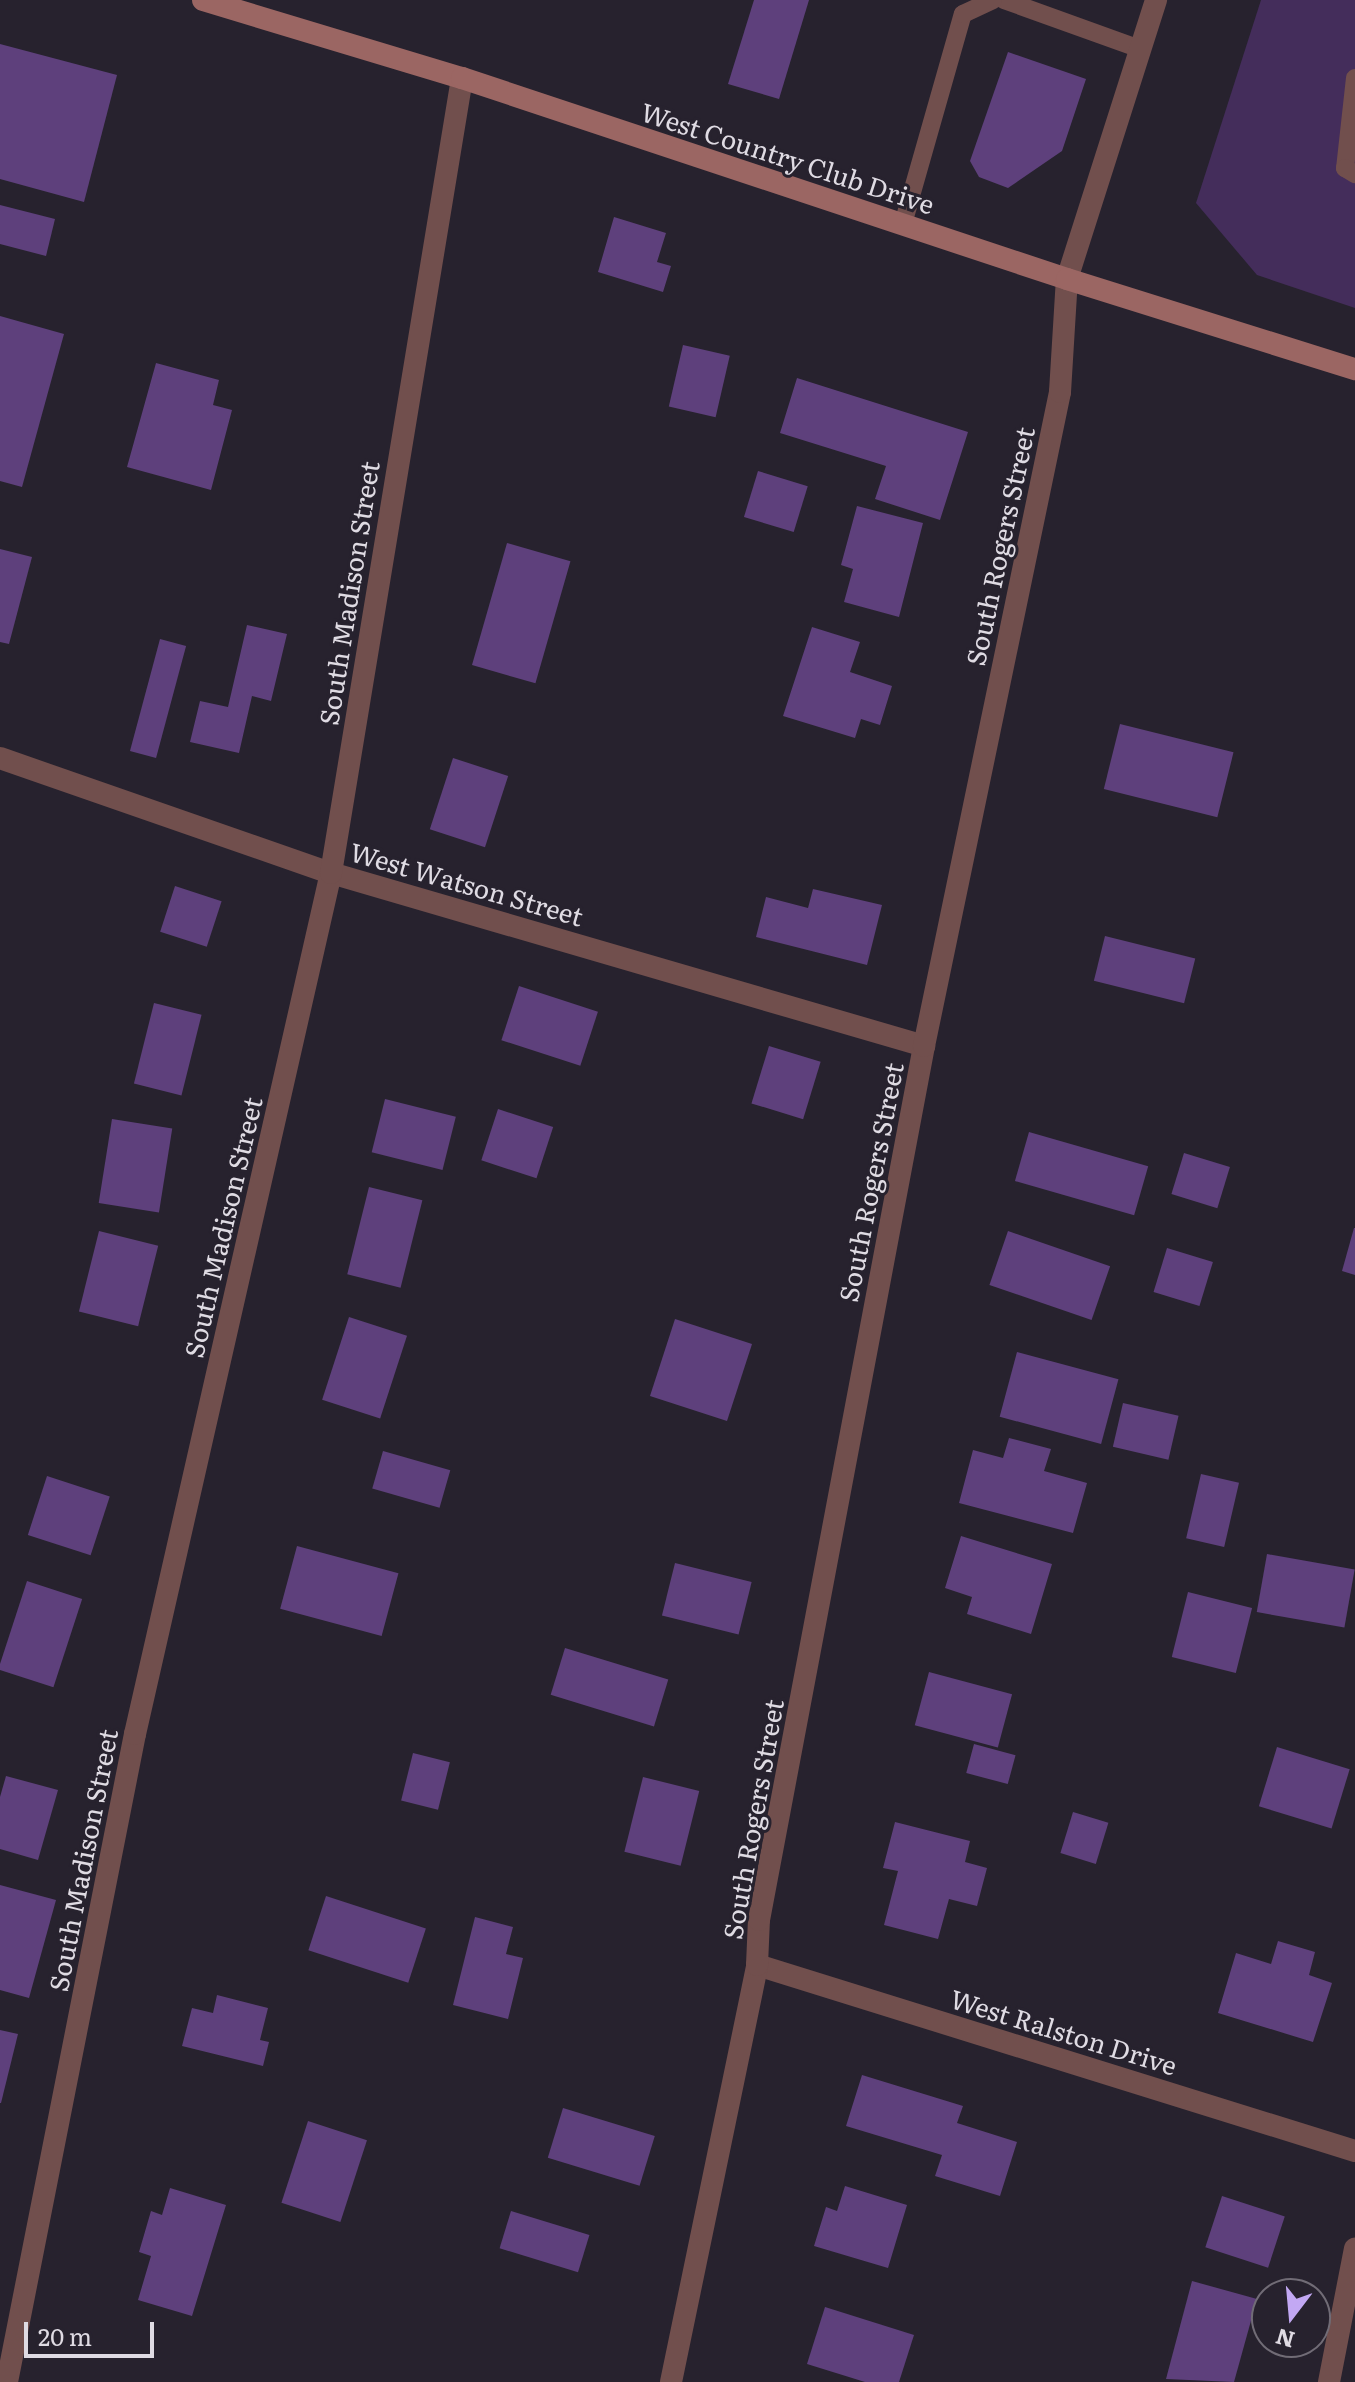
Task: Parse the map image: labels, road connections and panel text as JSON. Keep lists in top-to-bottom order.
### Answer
{
  "streets": {
    "main road": ["West Country Club Drive"],
    "street": [
      "South Rogers Street",
      "South Madison Street",
      "West Watson Street",
      "West Ralston Drive"
    ]
  },
  "crossings": [
    ["West Country Club Drive", "South Rogers Street"],
    ["West Country Club Drive", "South Madison Street"],
    ["South Rogers Street", "West Watson Street"],
    ["South Rogers Street", "West Ralston Drive"],
    ["South Madison Street", "West Watson Street"]
  ],
  "scale_bar": "20 m",
  "north": "bottom"
}
